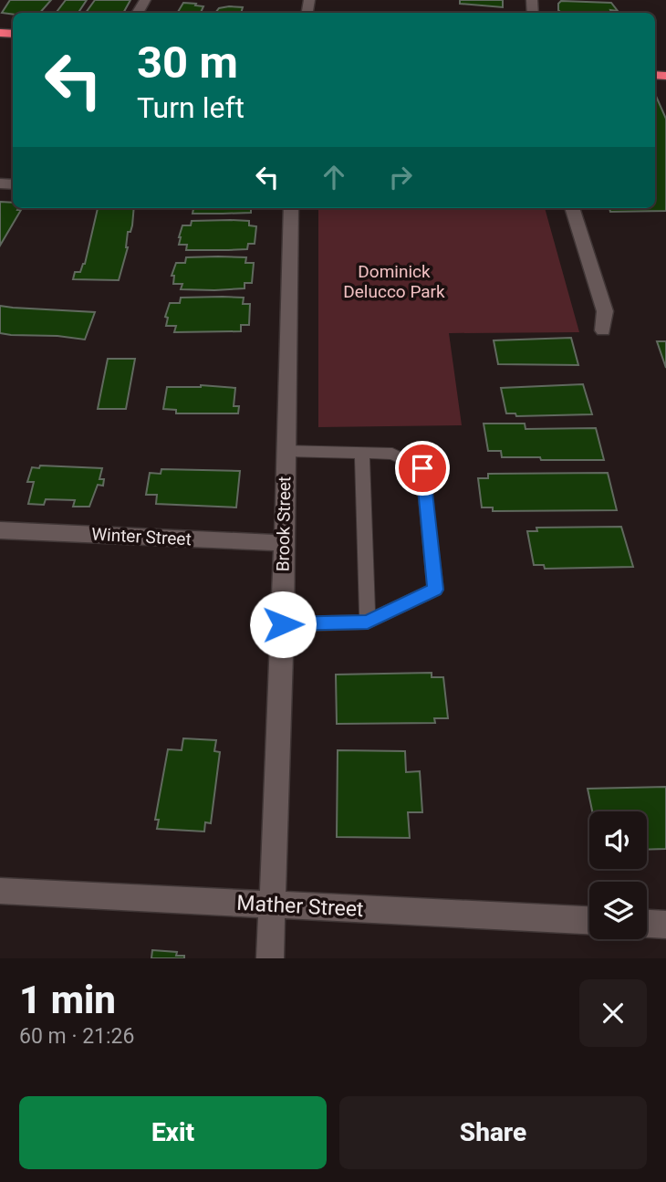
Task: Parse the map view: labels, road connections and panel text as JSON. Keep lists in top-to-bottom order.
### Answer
{
  "streets": {
    "street": ["Brook Street", "Winter Street", "Mather Street"]
  },
  "crossings": [
    ["Brook Street", "Winter Street"],
    ["Brook Street", "Mather Street"]
  ],
  "parks": ["Dominick Delucco Park"],
  "page": {
    "turn": ["30 m", "Turn left"],
    "heading": ["1 min", "60 m · 21:26"],
    "buttons": ["Exit", "Share"]
  }
}
